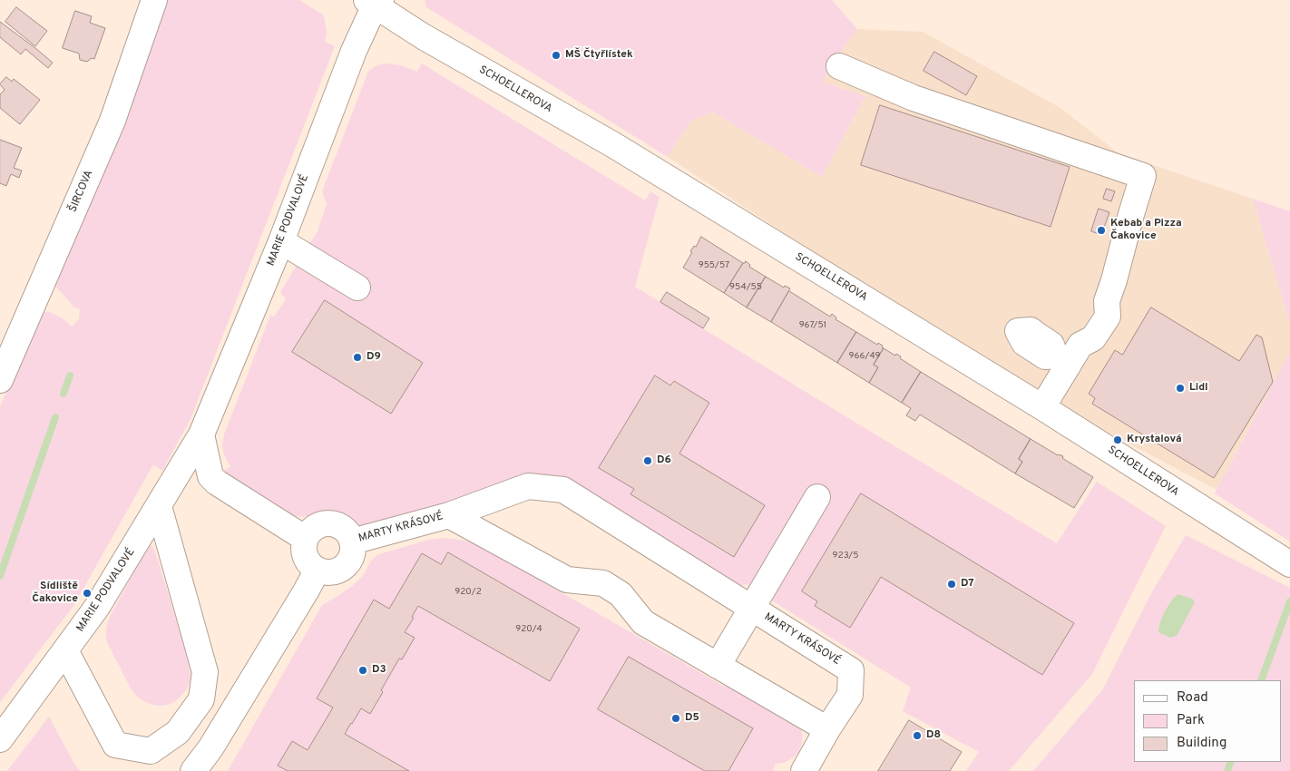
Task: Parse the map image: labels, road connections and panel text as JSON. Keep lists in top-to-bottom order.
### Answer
{
  "streets": {
    "street": [
      "SCHOELLEROVA",
      "ŠIRCOVA",
      "MARIE PODVALOVÉ",
      "MARTY KRÁSOVÉ"
    ]
  },
  "crossings": [
    ["SCHOELLEROVA", "MARIE PODVALOVÉ"]
  ],
  "places": [
    "MŠ Čtyřlístek",
    "Kebab a Pizza Čakovice",
    "D9",
    "Lidl",
    "Krystalová",
    "D6",
    "D7",
    "Sídliště Čakovice",
    "D3",
    "D5",
    "D8"
  ],
  "house_numbers": [
    "955/57",
    "954/55",
    "967/51",
    "966/49",
    "923/5",
    "920/2",
    "920/4"
  ],
  "legend": ["Road", "Park", "Building"]
}
